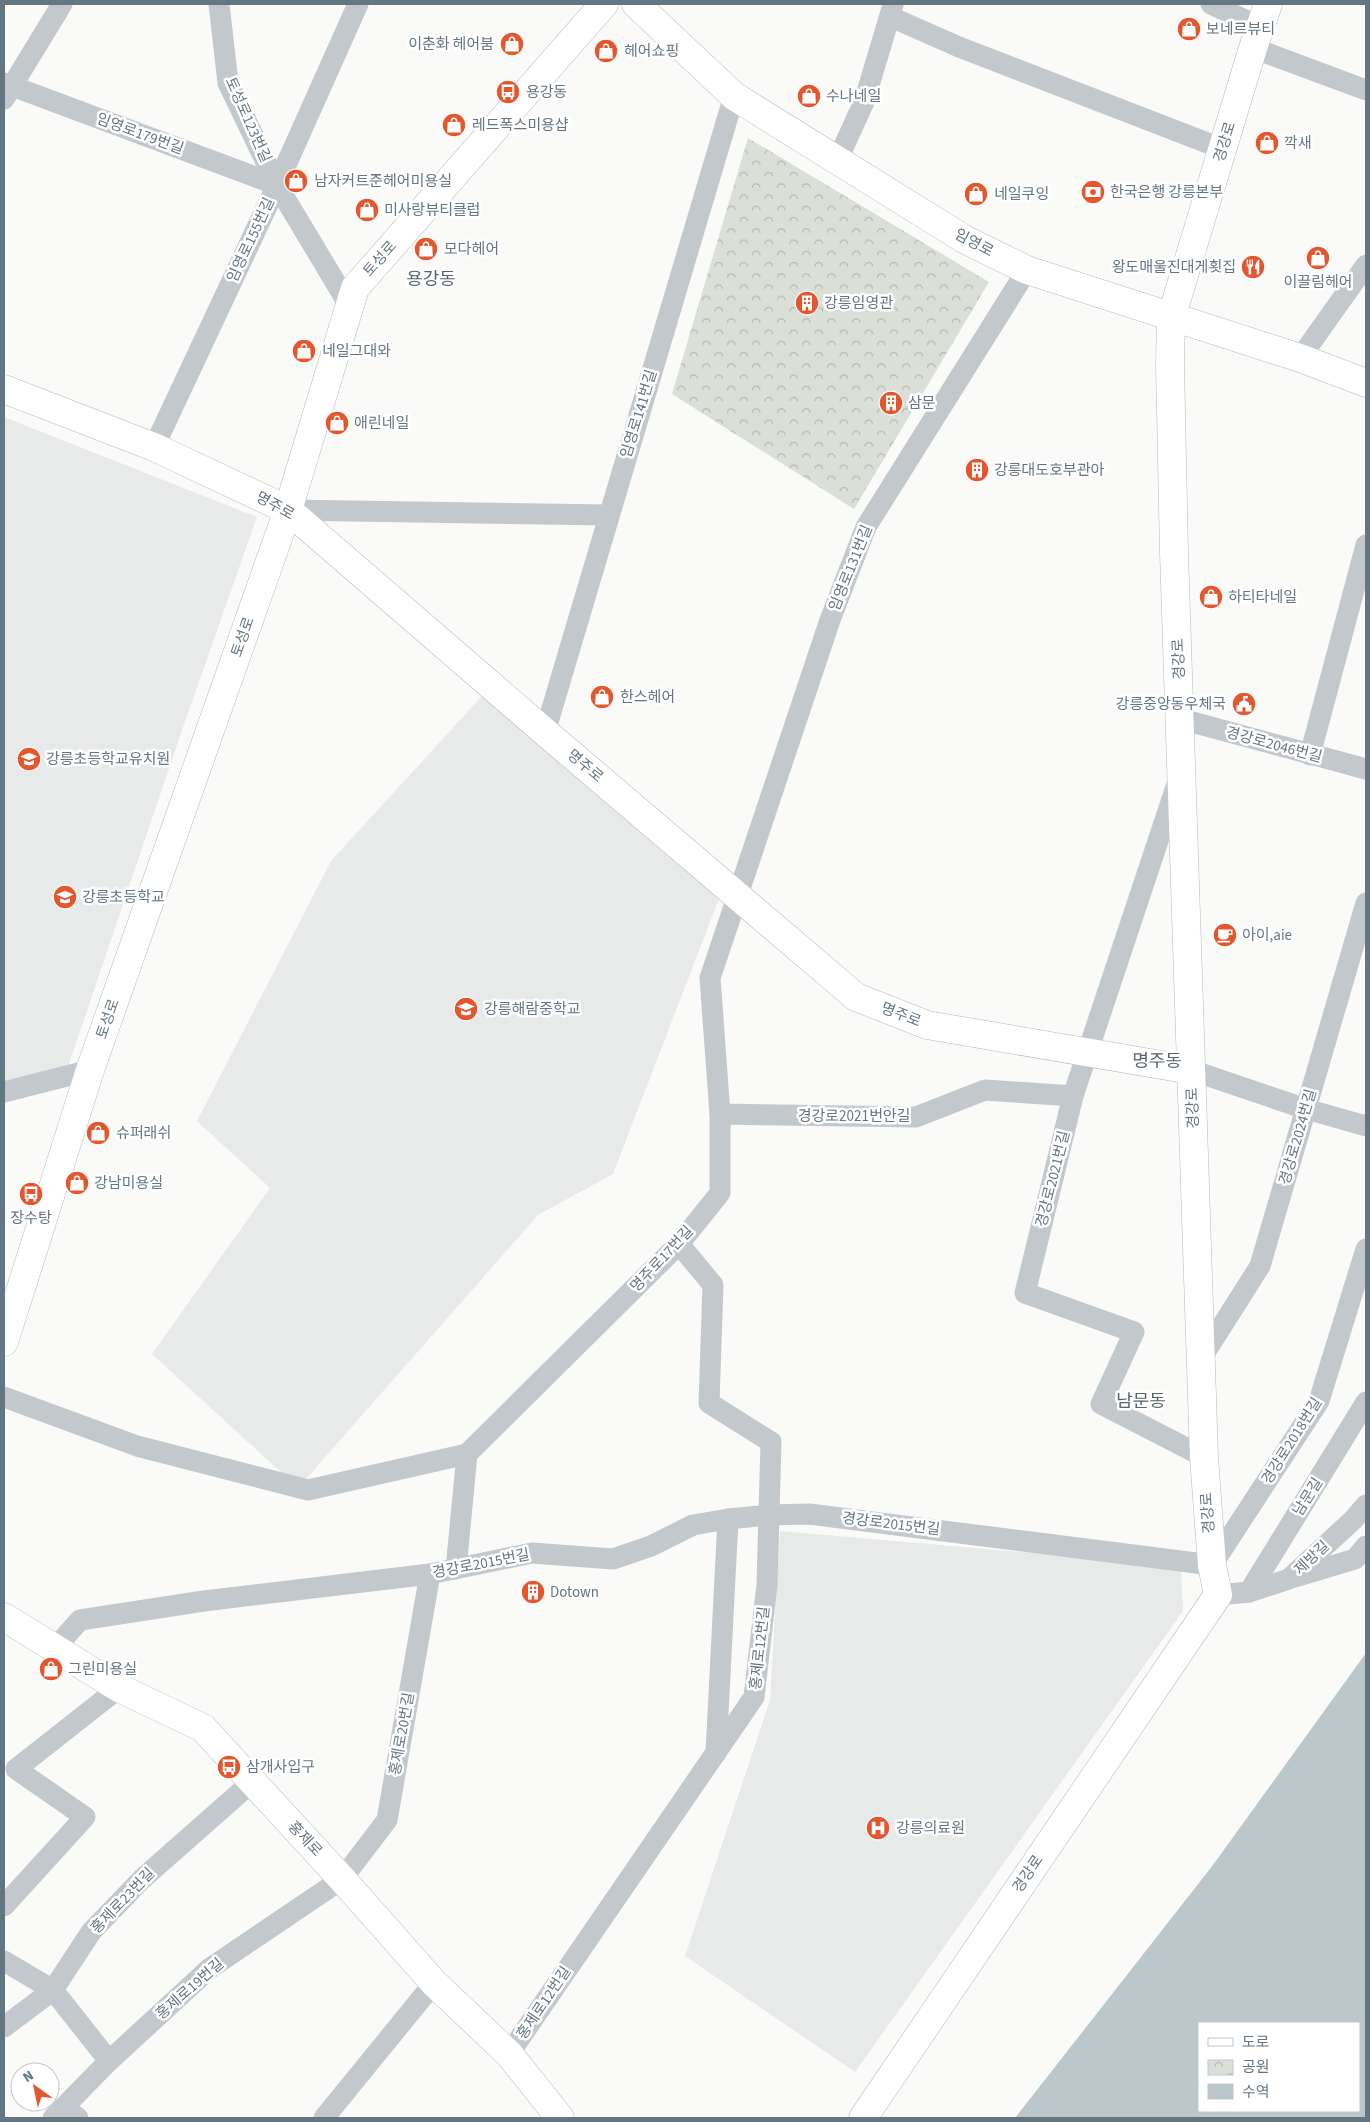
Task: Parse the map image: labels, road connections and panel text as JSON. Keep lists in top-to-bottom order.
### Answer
{
  "streets": {
    "street": [
      "토성로123번길",
      "임영로179번길",
      "경강로",
      "임영로155번길",
      "임영로",
      "토성로",
      "임영로141번길",
      "명주로",
      "임영로131번길",
      "경강로2046번길",
      "경강로2021번안길",
      "경강로2024번길",
      "경강로2021번길",
      "명주로17번길",
      "경강로2018번길",
      "남문길",
      "경강로2015번길",
      "제방길",
      "홍제로12번길",
      "홍제로20번길",
      "홍제로",
      "홍제로23번길",
      "홍제로19번길"
    ]
  },
  "crossings": [
    ["토성로123번길", "임영로179번길"],
    ["토성로123번길", "임영로155번길"],
    ["토성로123번길", "토성로"],
    ["임영로179번길", "임영로155번길"],
    ["경강로", "임영로"],
    ["경강로", "명주로"],
    ["경강로", "경강로2046번길"],
    ["경강로", "경강로2024번길"],
    ["경강로", "경강로2021번길"],
    ["경강로", "경강로2018번길"],
    ["경강로", "경강로2015번길"],
    ["경강로", "제방길"],
    ["임영로155번길", "명주로"],
    ["임영로", "임영로141번길"],
    ["임영로", "임영로131번길"],
    ["토성로", "명주로"],
    ["임영로141번길", "명주로"],
    ["명주로", "임영로131번길"],
    ["명주로", "경강로2021번길"],
    ["명주로", "명주로17번길"],
    ["임영로131번길", "명주로17번길"],
    ["경강로2021번안길", "경강로2021번길"],
    ["경강로2021번안길", "명주로17번길"],
    ["명주로17번길", "홍제로12번길"],
    ["경강로2018번길", "경강로2015번길"],
    ["남문길", "제방길"],
    ["경강로2015번길", "홍제로12번길"],
    ["경강로2015번길", "홍제로20번길"],
    ["경강로2015번길", "홍제로"],
    ["홍제로12번길", "홍제로"],
    ["홍제로20번길", "홍제로"],
    ["홍제로20번길", "홍제로19번길"],
    ["홍제로", "홍제로23번길"],
    ["홍제로", "홍제로19번길"]
  ],
  "districts": ["용강동", "명주동", "남문동"],
  "places": {
    "shop": [
      "보네르뷰티",
      "이춘화 헤어붐",
      "헤어쇼핑",
      "수나네일",
      "레드폭스미용샵",
      "깍새",
      "남자커트준헤어미용실",
      "네일쿠잉",
      "미사랑뷰티클럽",
      "모다헤어",
      "이끌림헤어",
      "네일그대와",
      "애린네일",
      "하티타네일",
      "한스헤어",
      "슈퍼래쉬",
      "강남미용실",
      "그린미용실"
    ],
    "bus stop": ["용강동", "장수탕", "삼개사입구"],
    "bank": ["한국은행 강릉본부"],
    "restaurant": ["왕도매울진대게횟집"],
    "building": [
      "강릉임영관",
      "삼문",
      "강릉대도호부관아",
      "Dotown"
    ],
    "public building": ["강릉중앙동우체국"],
    "school or university": ["강릉초등학교유치원", "강릉초등학교", "강릉해람중학교"],
    "cafe": ["아이,aie"],
    "hospital": ["강릉의료원"]
  },
  "legend": ["도로", "공원", "수역"],
  "north": "top left"
}
